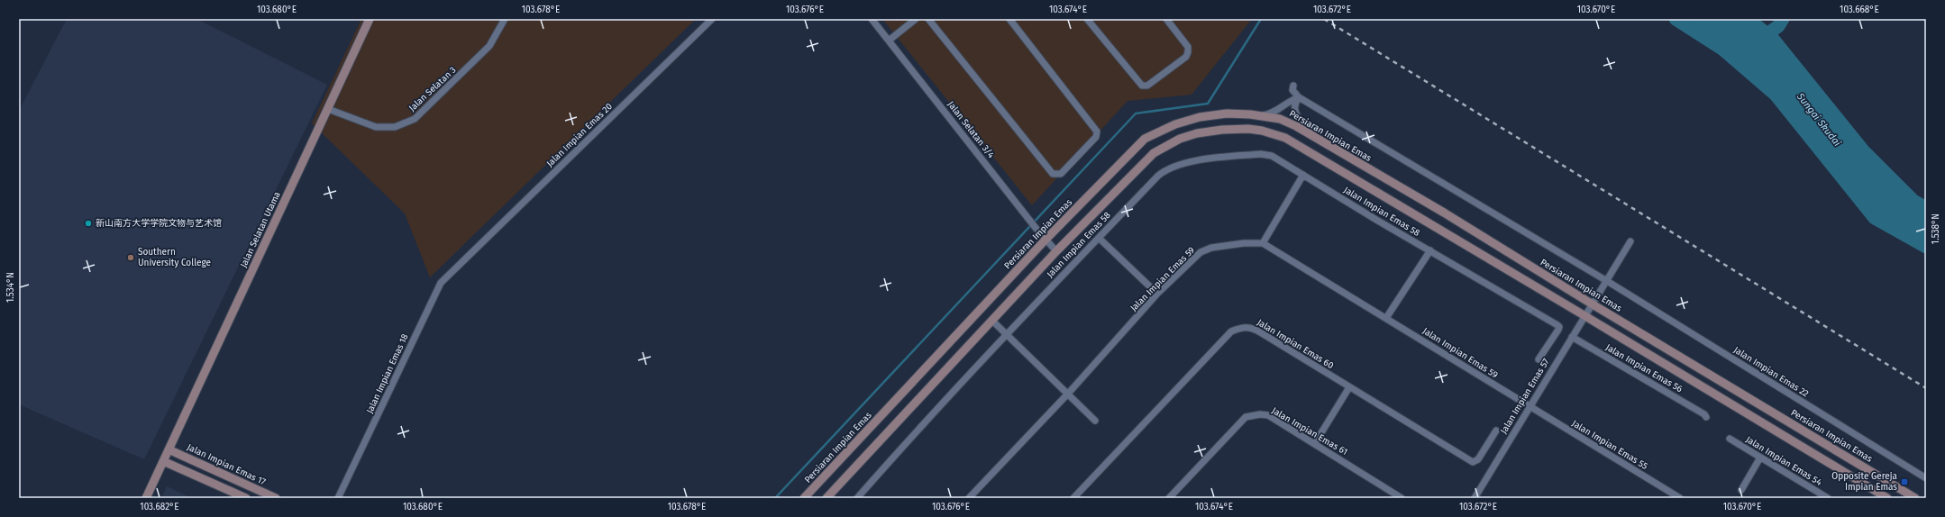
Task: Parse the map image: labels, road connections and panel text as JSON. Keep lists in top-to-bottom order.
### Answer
{
  "streets": {
    "main road": ["Persiaran Impian Emas", "Jalan Selatan Utama", "Jalan Impian Emas 17"],
    "street": [
      "Jalan Selatan 3",
      "Jalan Selatan 3/4",
      "Jalan Impian Emas 20",
      "Jalan Impian Emas 58",
      "Jalan Impian Emas 59",
      "Jalan Impian Emas 60",
      "Jalan Impian Emas 56",
      "Jalan Impian Emas 22",
      "Jalan Impian Emas 18",
      "Jalan Impian Emas 57",
      "Jalan Impian Emas 61",
      "Jalan Impian Emas 55",
      "Jalan Impian Emas 54"
    ]
  },
  "crossings": [
    ["Jalan Selatan 3", "Jalan Selatan Utama"],
    ["Jalan Selatan 3/4", "Persiaran Impian Emas"],
    ["Jalan Impian Emas 20", "Jalan Impian Emas 18"],
    ["Persiaran Impian Emas", "Jalan Impian Emas 57"],
    ["Jalan Selatan Utama", "Jalan Impian Emas 17"],
    ["Jalan Impian Emas 59", "Jalan Impian Emas 57"],
    ["Jalan Impian Emas 59", "Jalan Impian Emas 55"],
    ["Jalan Impian Emas 56", "Jalan Impian Emas 57"],
    ["Jalan Impian Emas 22", "Jalan Impian Emas 57"],
    ["Jalan Impian Emas 57", "Jalan Impian Emas 55"]
  ],
  "water": ["Sungai Skudai"],
  "places": {
    "other": ["新山南方大学学院文物与艺术馆", "Southern University College"],
    "transit": ["Opposite Gereja Impian Emas"]
  },
  "coordinates": [
    "103.680°E",
    "103.678°E",
    "103.676°E",
    "103.674°E",
    "103.672°E",
    "103.670°E",
    "103.668°E",
    "1.538°N",
    "1.534°N",
    "103.682°E"
  ]
}
